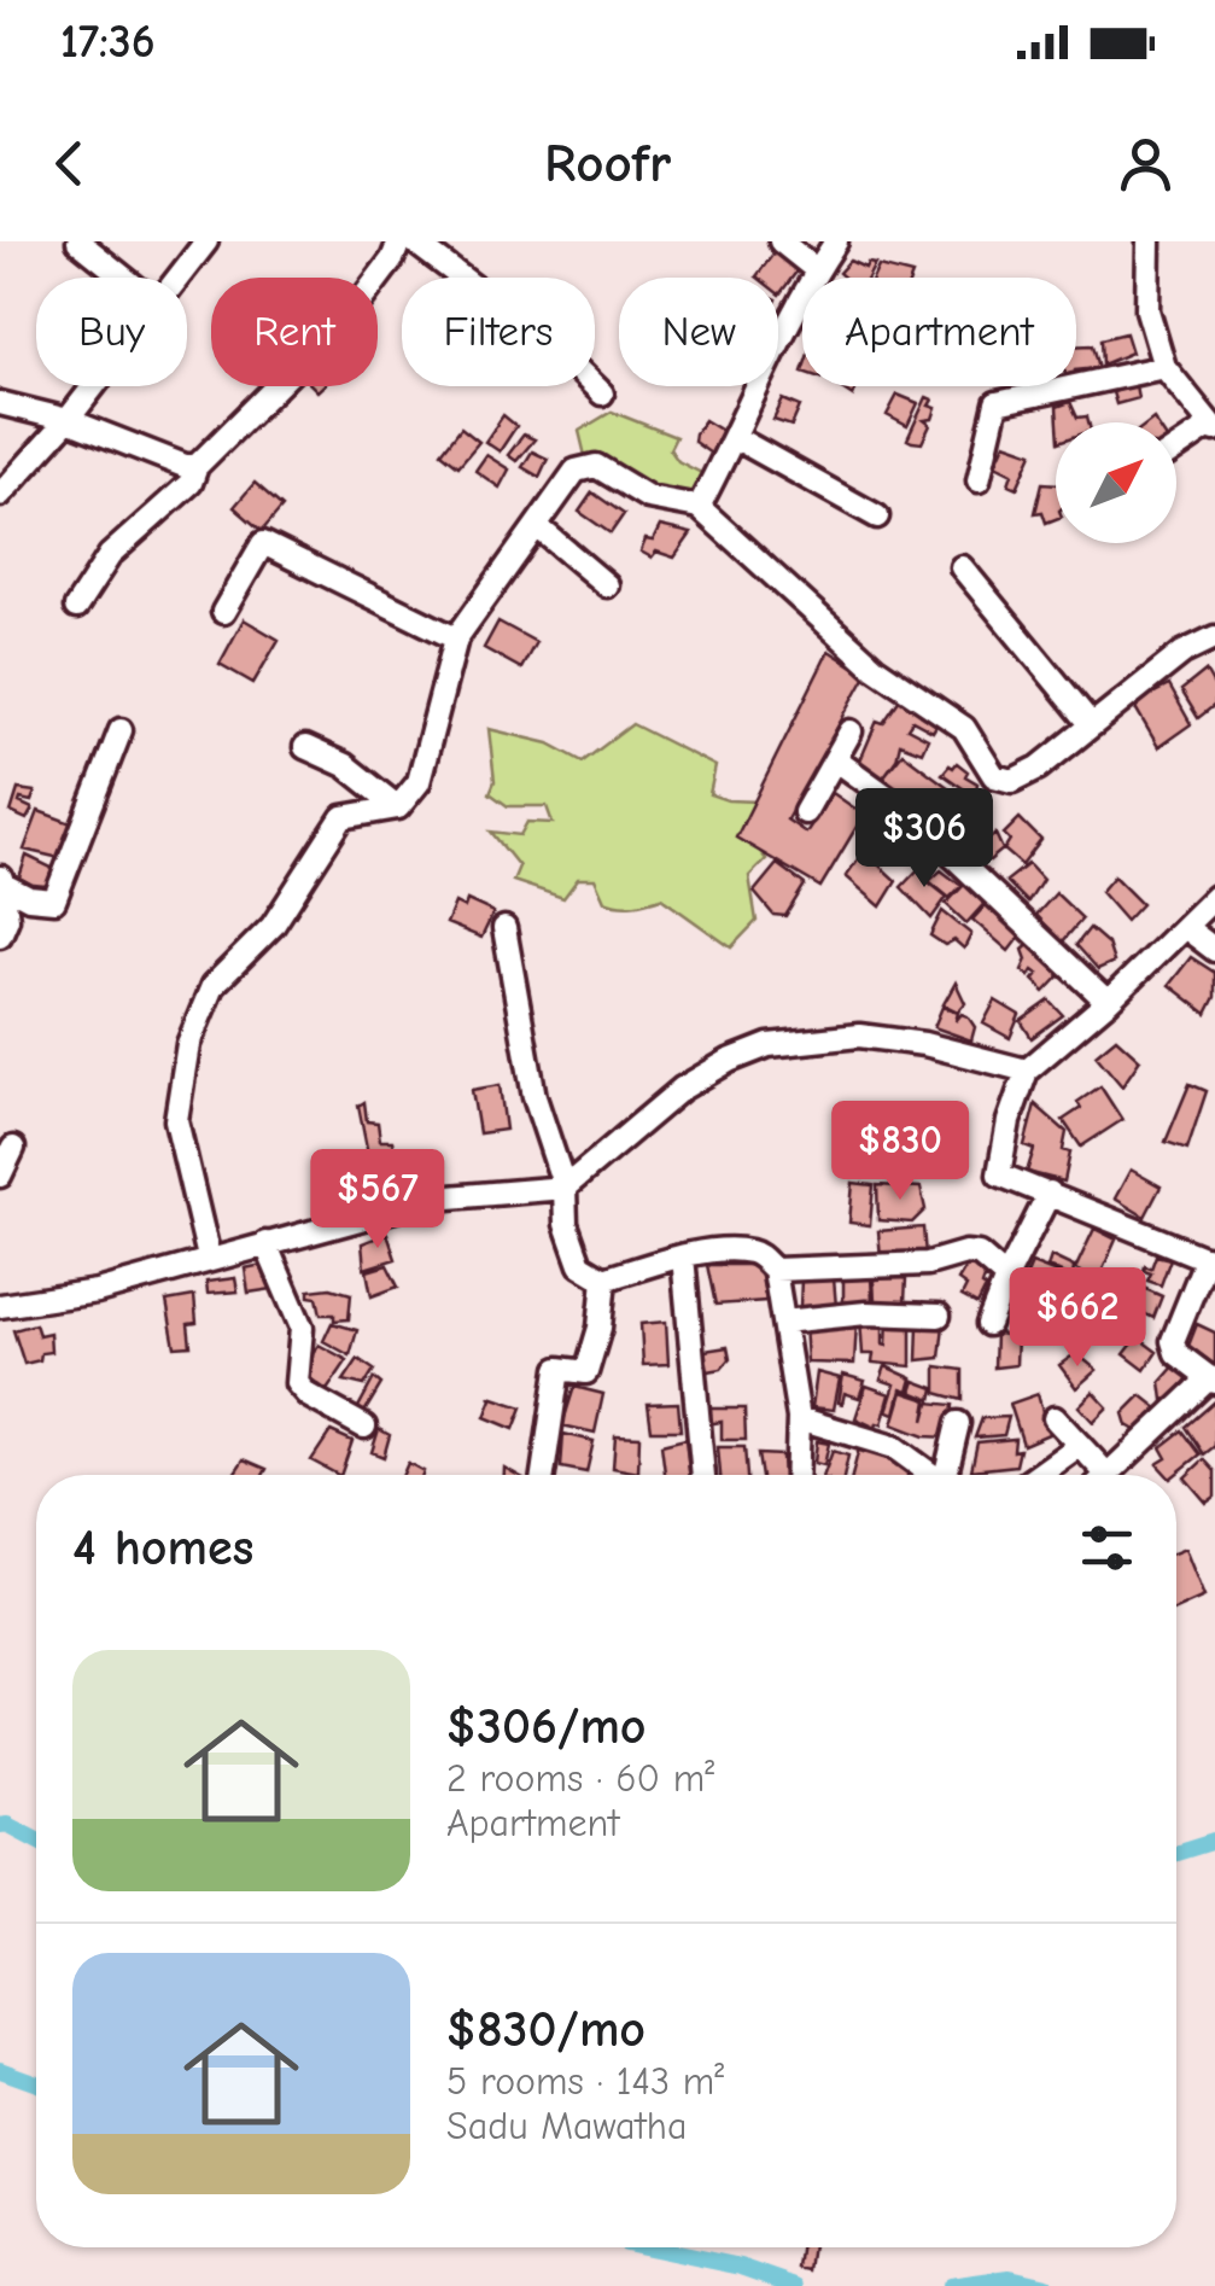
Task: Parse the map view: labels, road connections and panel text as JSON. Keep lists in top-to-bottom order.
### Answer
{
  "north": "top right",
  "page": {
    "status": "17:36",
    "header": "Roofr",
    "chip": [
      "Buy",
      "Rent",
      "Filters",
      "New",
      "Apartment"
    ],
    "price": [
      "$306",
      "$830",
      "$567",
      "$662"
    ],
    "heading": "4 homes",
    "list": [
      {
        "name": "$306/mo",
        "note": "2 rooms · 60 m² · Apartment"
      },
      {
        "name": "$830/mo",
        "note": "5 rooms · 143 m² · Sadu Mawatha"
      }
    ]
  }
}
